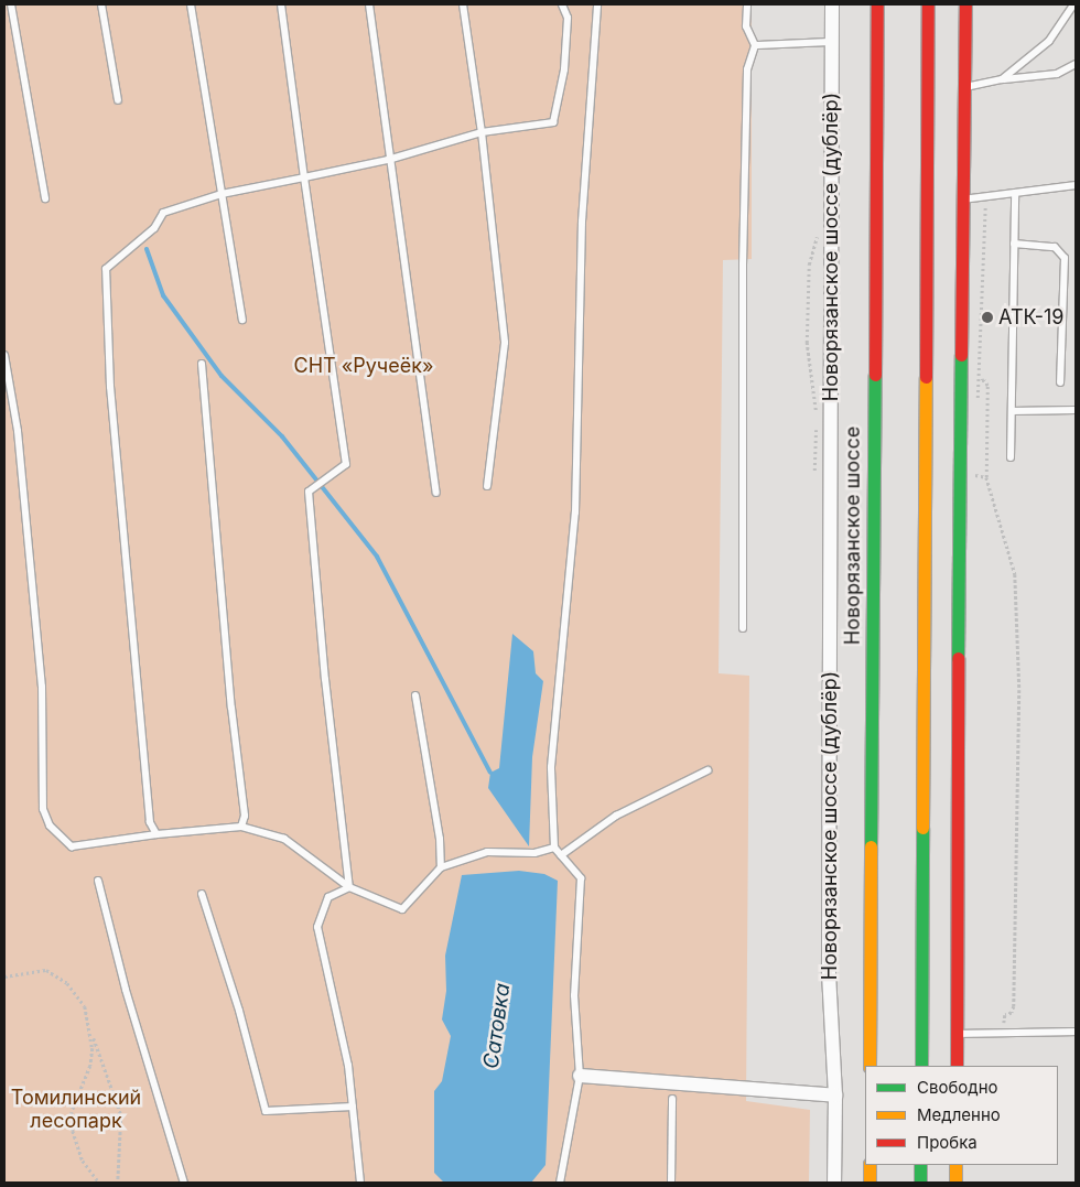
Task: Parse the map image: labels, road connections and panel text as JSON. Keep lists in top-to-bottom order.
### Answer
{
  "streets": {
    "main road": ["Новорязанское шоссе"],
    "street": ["Новорязанское шоссе (дублёр)"]
  },
  "water": ["Сатовка"],
  "parks": ["СНТ «Ручеёк»", "Томилинский лесопарк"],
  "places": ["АТК-19"],
  "legend": ["Свободно", "Медленно", "Пробка"]
}
